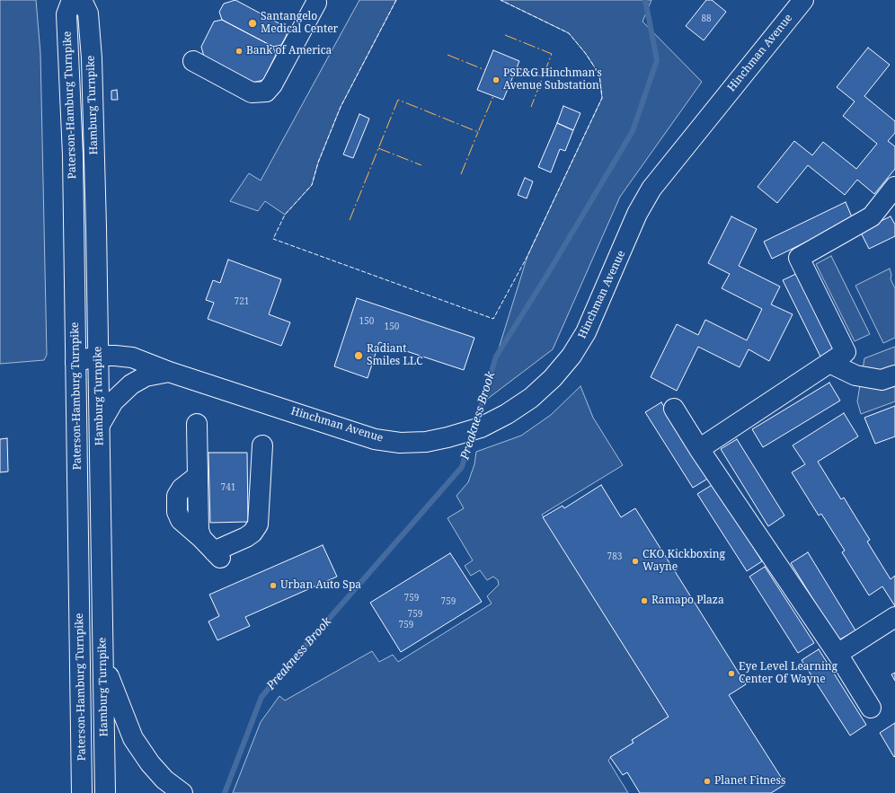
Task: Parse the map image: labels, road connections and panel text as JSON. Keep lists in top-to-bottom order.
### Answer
{
  "streets": {
    "main road": ["Hinchman Avenue", "Paterson-Hamburg Turnpike", "Hamburg Turnpike"]
  },
  "crossings": [
    ["Hinchman Avenue", "Paterson-Hamburg Turnpike"],
    ["Hinchman Avenue", "Hamburg Turnpike"]
  ],
  "water": ["Preakness Brook"],
  "places": [
    "Santangelo Medical Center",
    "Bank of America",
    "PSE&G Hinchman's Avenue Substation",
    "Radiant Smiles LLC",
    "CKO Kickboxing Wayne",
    "Urban Auto Spa",
    "Ramapo Plaza",
    "Eye Level Learning Center Of Wayne",
    "Planet Fitness"
  ],
  "house_numbers": [
    "88",
    "721",
    "150",
    "150",
    "741",
    "783",
    "759",
    "759",
    "759",
    "759"
  ]
}
